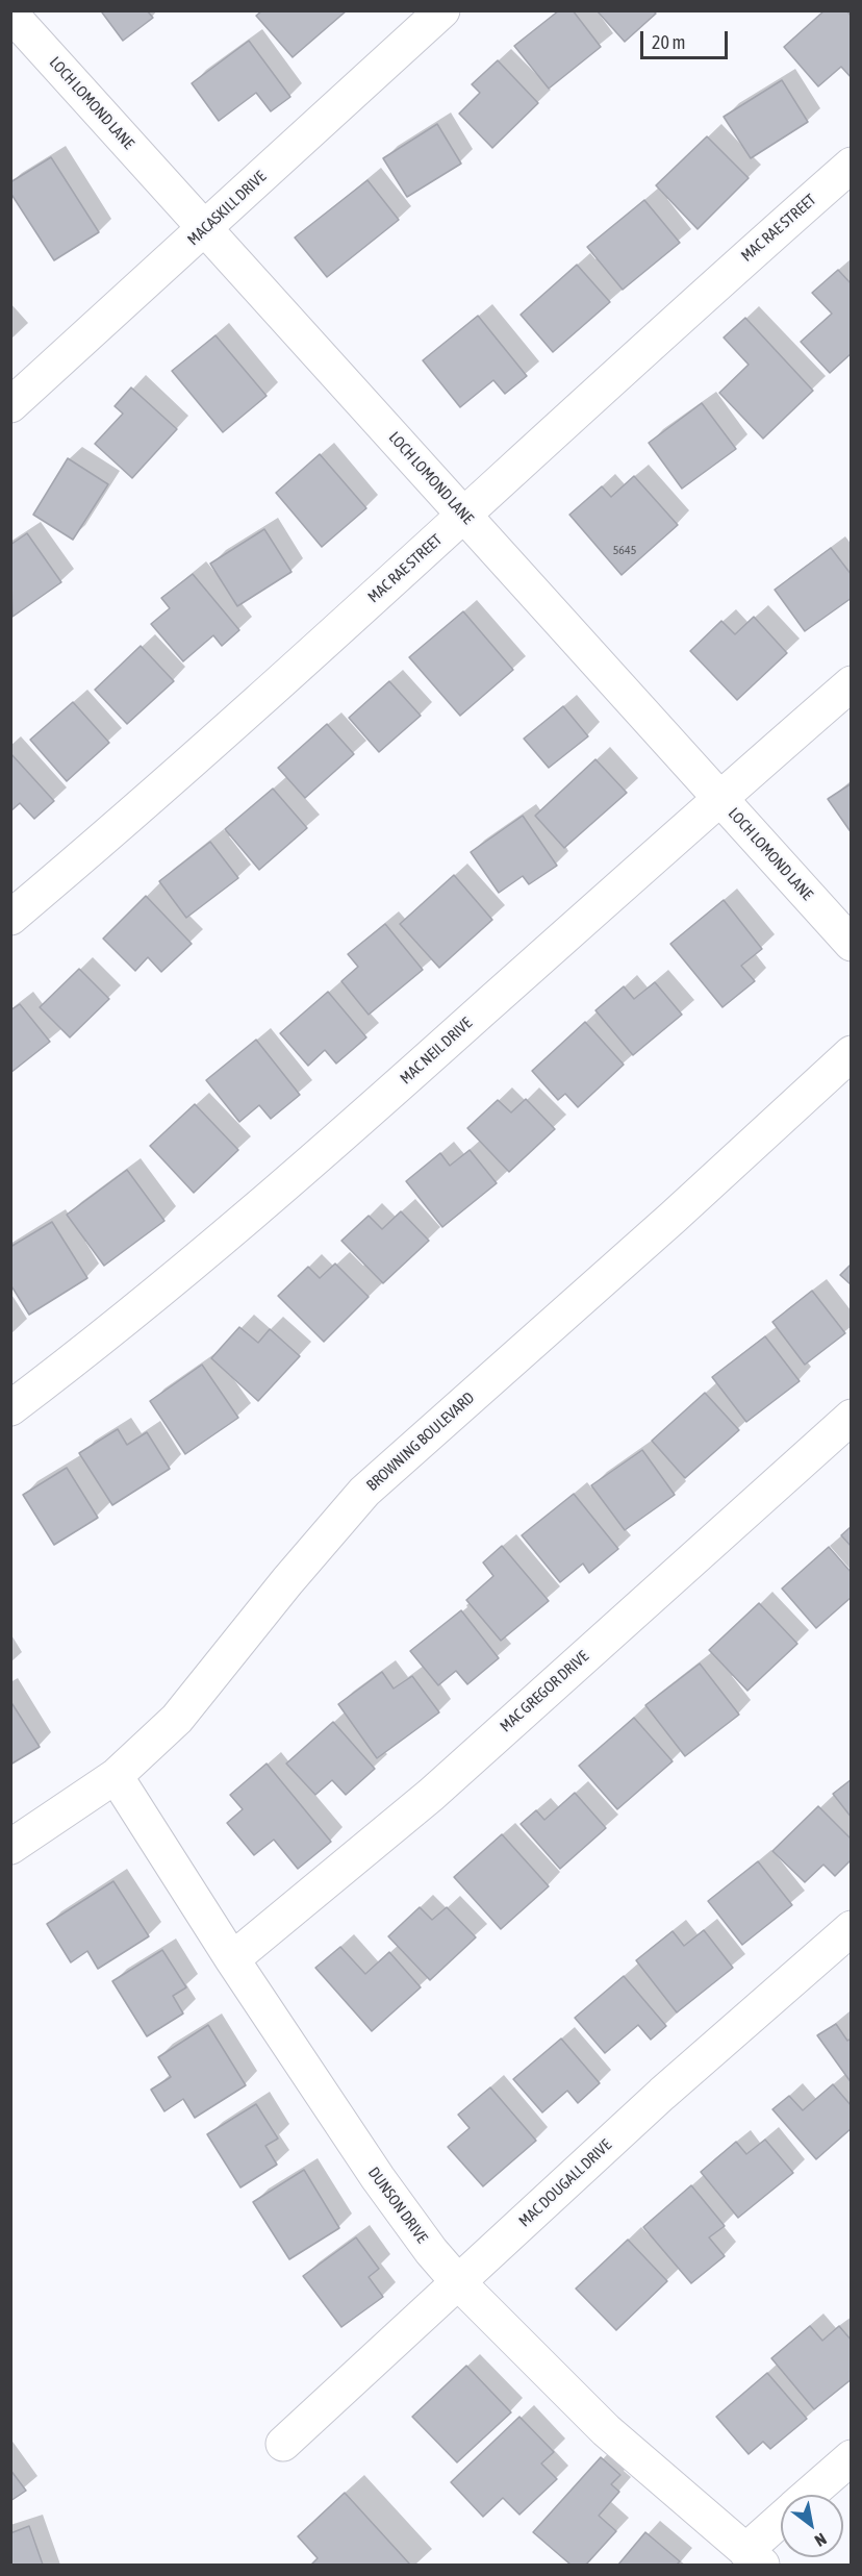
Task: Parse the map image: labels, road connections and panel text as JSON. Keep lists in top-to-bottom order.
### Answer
{
  "streets": {
    "street": [
      "LOCH LOMOND LANE",
      "MACASKILL DRIVE",
      "MAC RAE STREET",
      "MAC NEIL DRIVE",
      "BROWNING BOULEVARD",
      "MAC GREGOR DRIVE",
      "MAC DOUGALL DRIVE",
      "DUNSON DRIVE"
    ]
  },
  "crossings": [
    ["LOCH LOMOND LANE", "MACASKILL DRIVE"],
    ["LOCH LOMOND LANE", "MAC RAE STREET"],
    ["LOCH LOMOND LANE", "MAC NEIL DRIVE"],
    ["BROWNING BOULEVARD", "DUNSON DRIVE"],
    ["MAC GREGOR DRIVE", "DUNSON DRIVE"],
    ["MAC DOUGALL DRIVE", "DUNSON DRIVE"]
  ],
  "house_numbers": ["5645"],
  "scale_bar": "20 m",
  "north": "bottom right"
}
